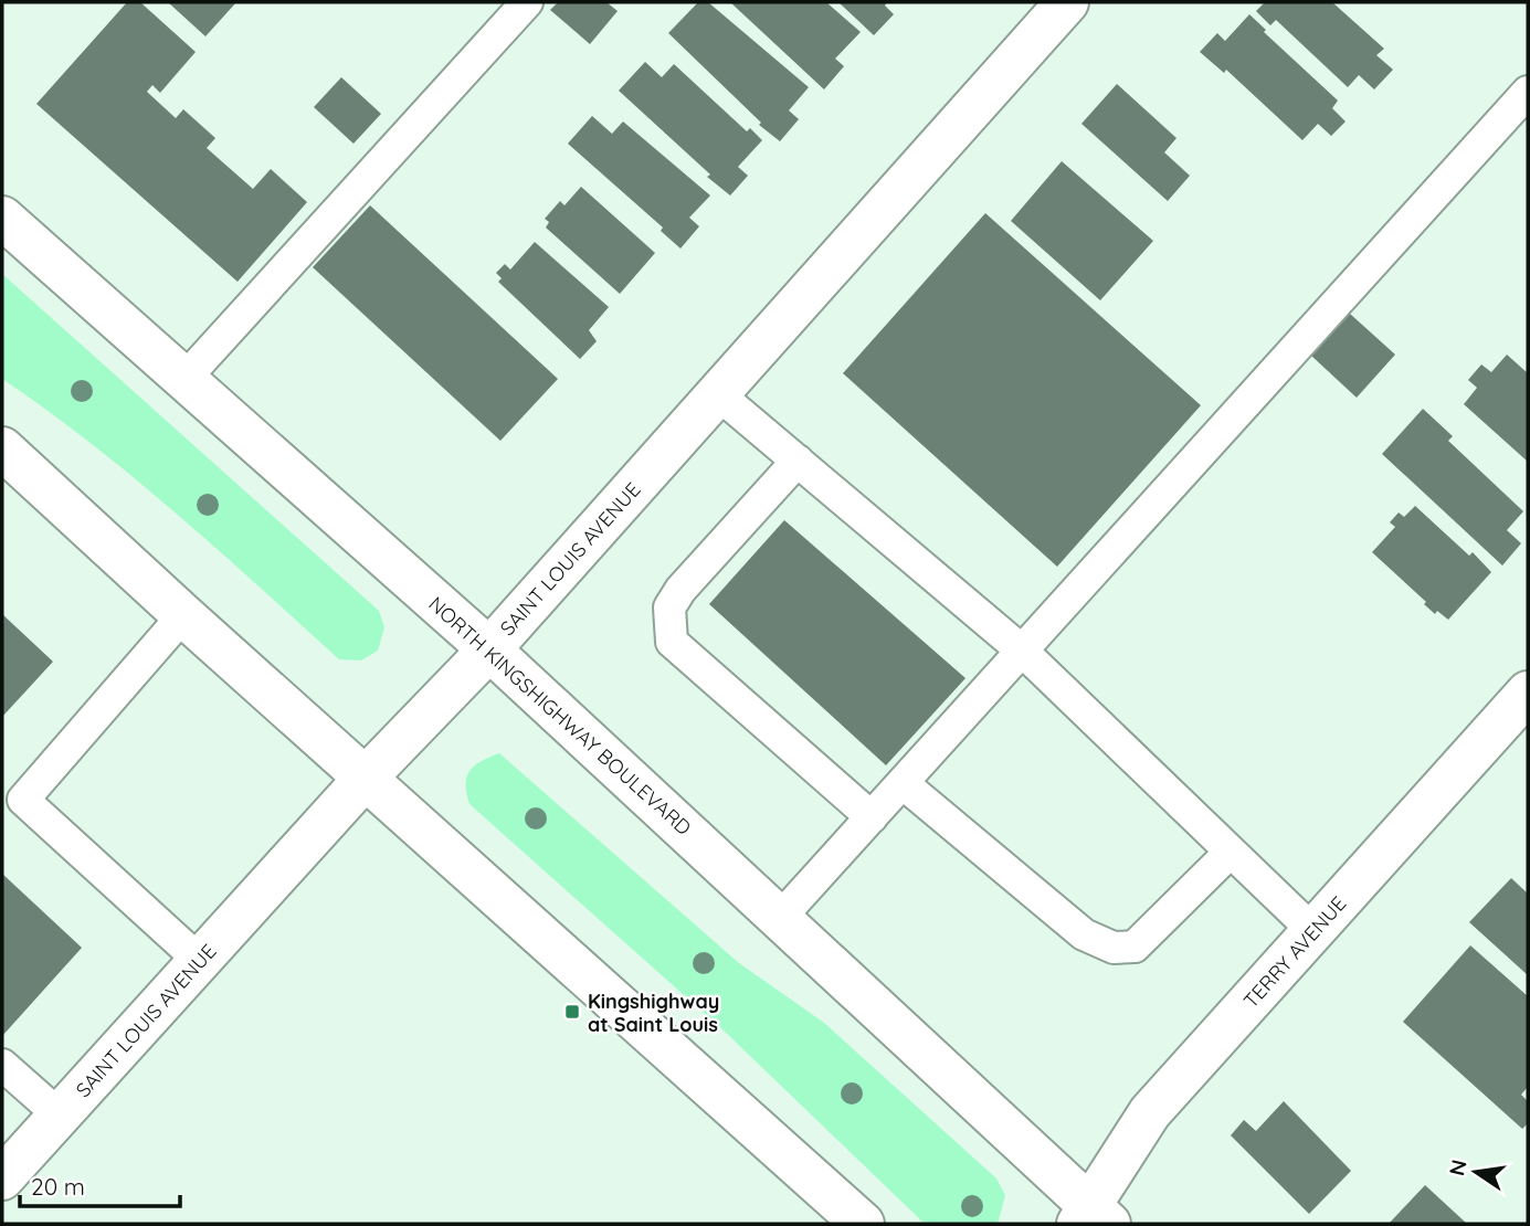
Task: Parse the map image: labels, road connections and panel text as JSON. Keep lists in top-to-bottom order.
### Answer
{
  "streets": {
    "main road": ["SAINT LOUIS AVENUE", "NORTH KINGSHIGHWAY BOULEVARD", "TERRY AVENUE"]
  },
  "crossings": [
    ["SAINT LOUIS AVENUE", "NORTH KINGSHIGHWAY BOULEVARD"],
    ["NORTH KINGSHIGHWAY BOULEVARD", "TERRY AVENUE"]
  ],
  "places": {
    "transit": ["Kingshighway at Saint Louis"]
  },
  "scale_bar": "20 m",
  "north": "left"
}
